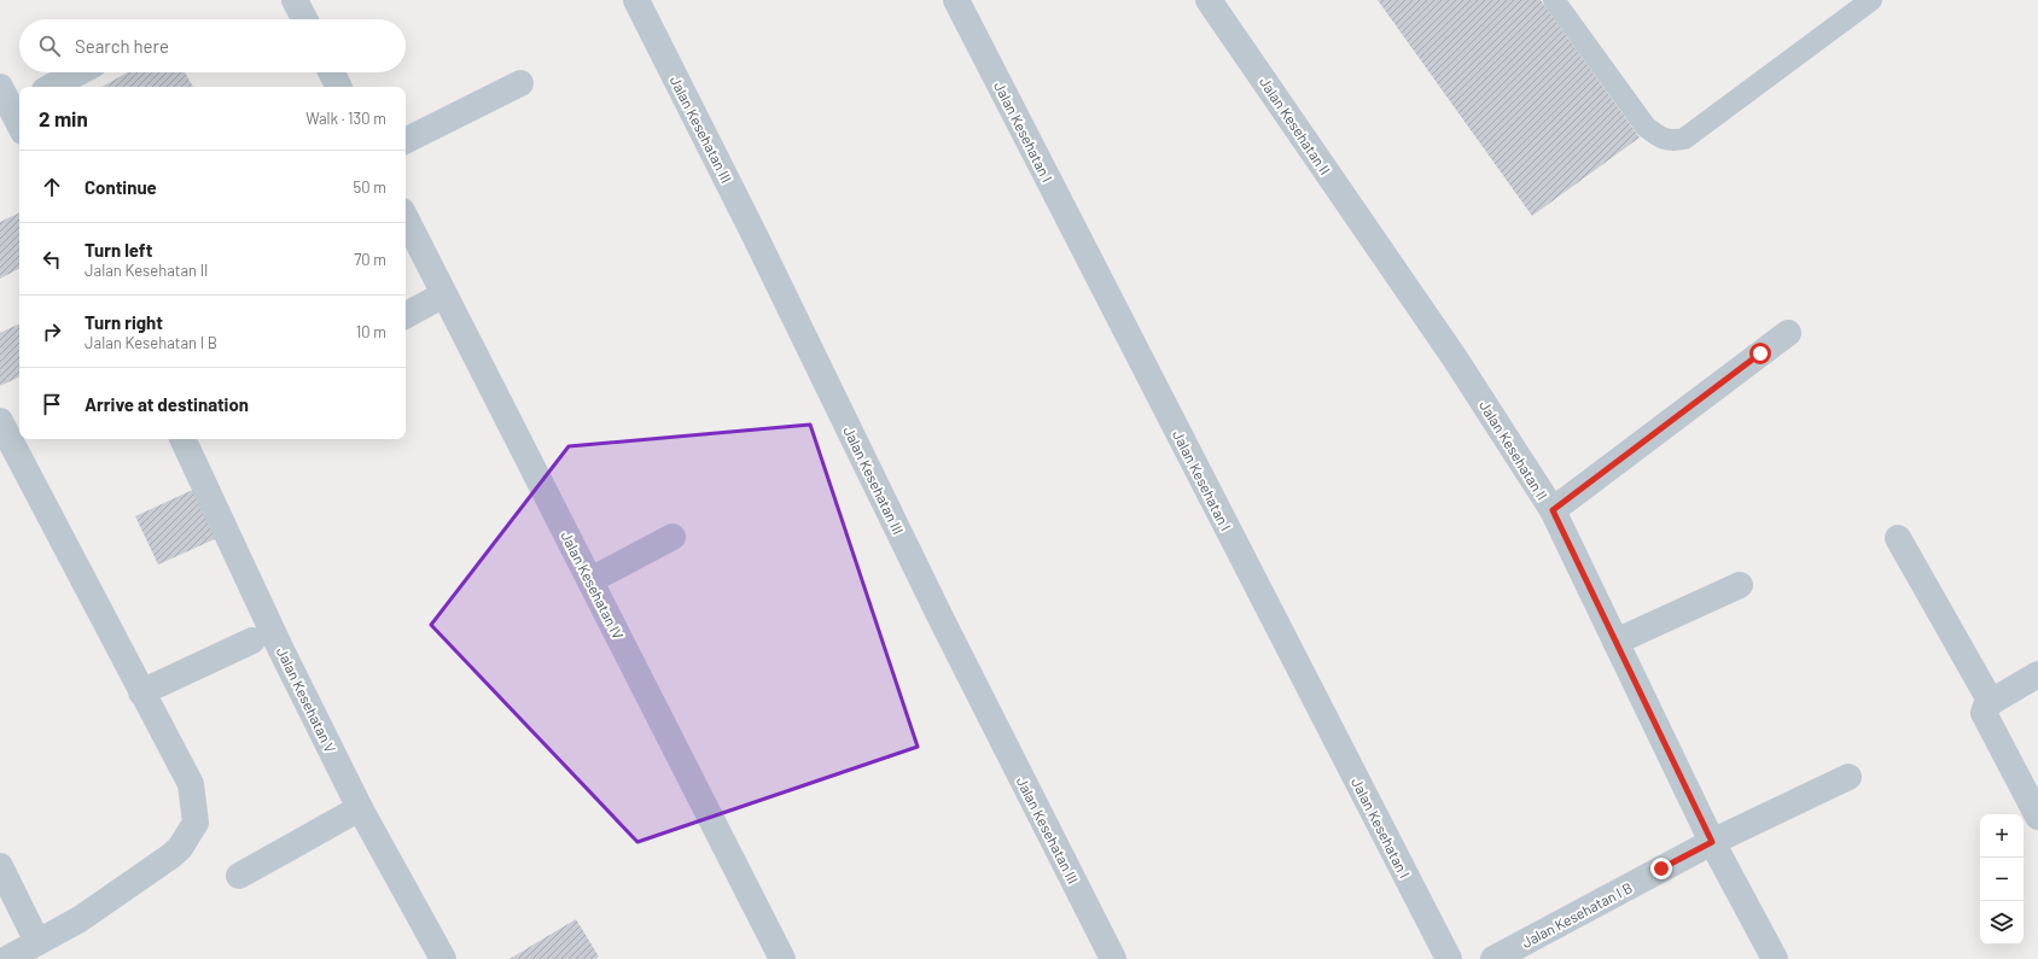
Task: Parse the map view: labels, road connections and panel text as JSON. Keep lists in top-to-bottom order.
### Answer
{
  "streets": {
    "street": [
      "Jalan Kesehatan II",
      "Jalan Kesehatan III",
      "Jalan Kesehatan I",
      "Jalan Kesehatan IV",
      "Jalan Kesehatan V",
      "Jalan Kesehatan I B"
    ]
  },
  "crossings": [
    ["Jalan Kesehatan II", "Jalan Kesehatan I B"]
  ],
  "page": {
    "search": "Search here",
    "heading": ["2 min", "Walk · 130 m"],
    "list": [
      ["Continue", "50 m"],
      ["Turn left", "Jalan Kesehatan II", "70 m"],
      ["Turn right", "Jalan Kesehatan I B", "10 m"],
      "Arrive at destination"
    ],
    "map_buttons": ["+", "−"]
  }
}
